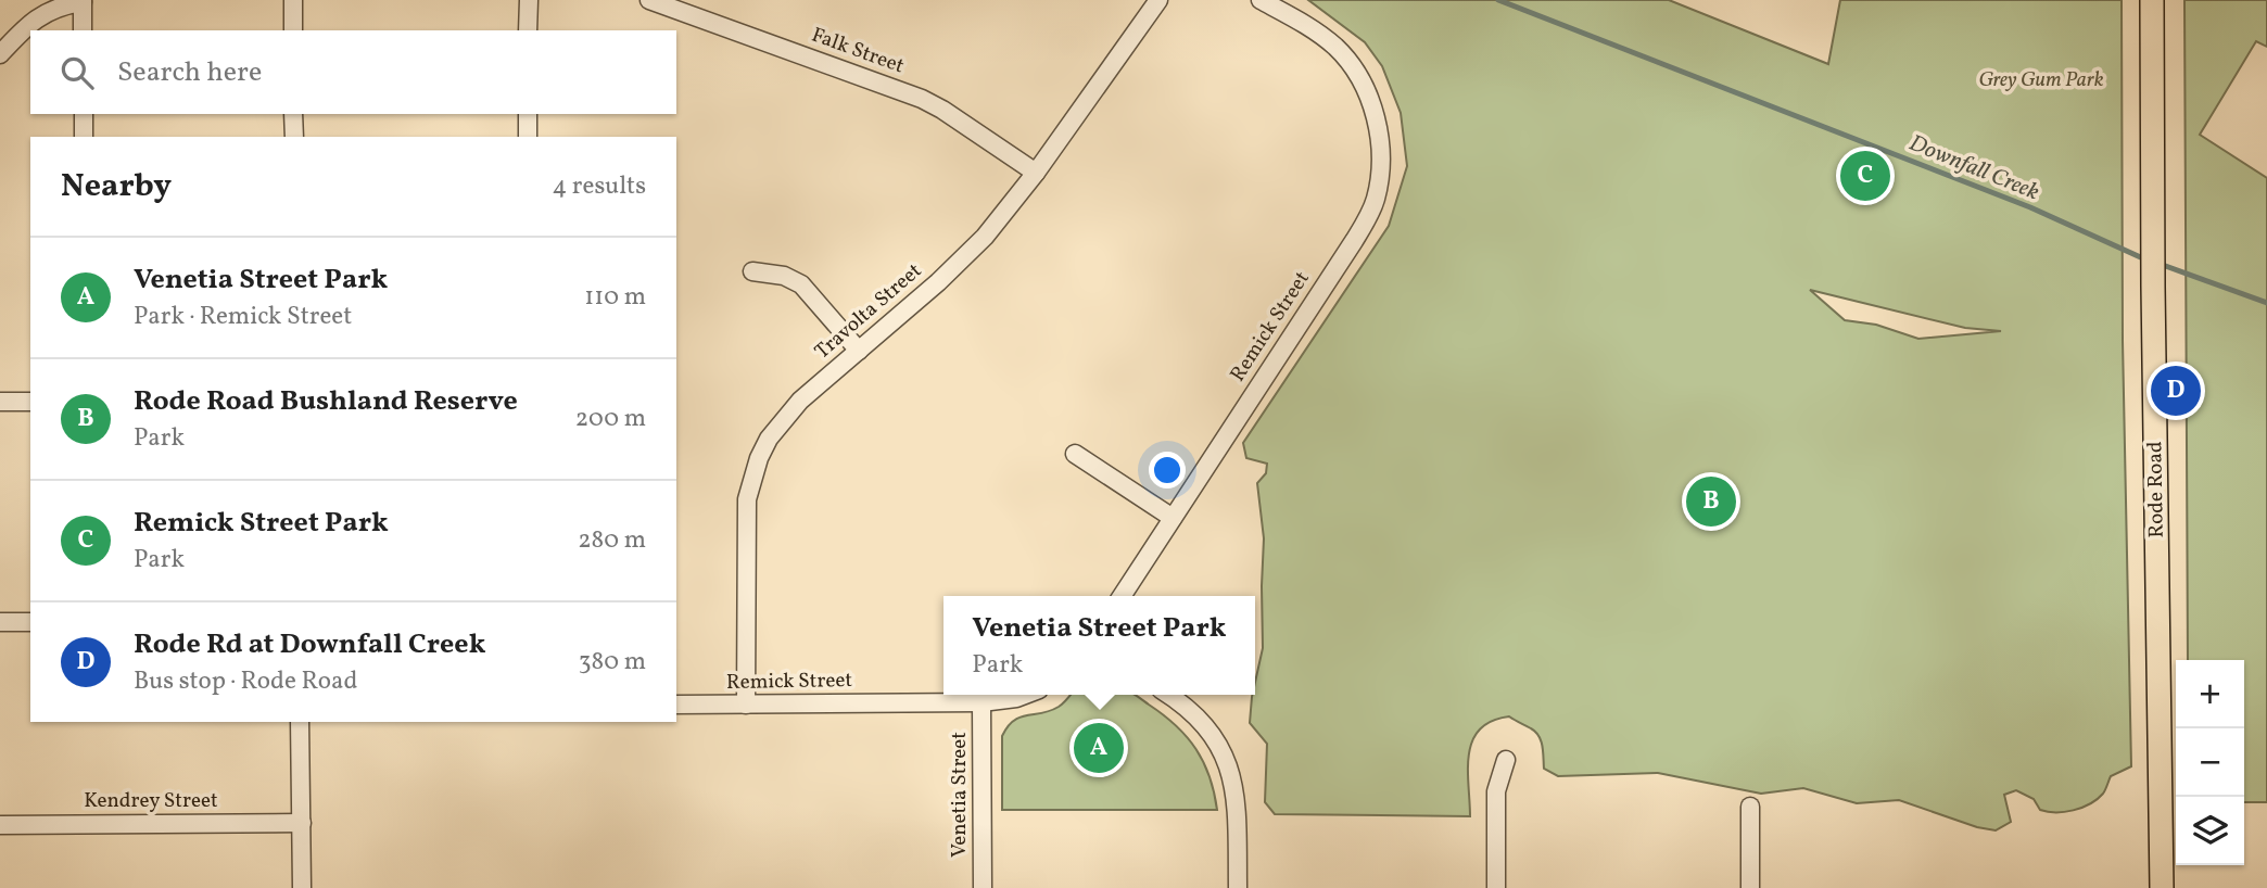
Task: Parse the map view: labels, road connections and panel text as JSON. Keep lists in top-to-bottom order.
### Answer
{
  "streets": {
    "main road": ["Rode Road"],
    "street": [
      "Falk Street",
      "Travolta Street",
      "Remick Street",
      "Venetia Street",
      "Kendrey Street"
    ]
  },
  "crossings": [
    ["Falk Street", "Travolta Street"],
    ["Travolta Street", "Remick Street"],
    ["Remick Street", "Venetia Street"]
  ],
  "water": ["Downfall Creek"],
  "parks": ["Grey Gum Park"],
  "page": {
    "search": "Search here",
    "heading": ["Nearby", "4 results"],
    "pins": [
      "C",
      "D",
      "B",
      "A"
    ],
    "list": [
      {
        "mark": "A",
        "name": "Venetia Street Park",
        "note": "Park · Remick Street",
        "value": "110 m"
      },
      {
        "mark": "B",
        "name": "Rode Road Bushland Reserve",
        "note": "Park",
        "value": "200 m"
      },
      {
        "mark": "C",
        "name": "Remick Street Park",
        "note": "Park",
        "value": "280 m"
      },
      {
        "mark": "D",
        "name": "Rode Rd at Downfall Creek",
        "note": "Bus stop · Rode Road",
        "value": "380 m"
      }
    ],
    "popup": ["Venetia Street Park", "Park"],
    "map_buttons": ["+", "−"]
  }
}
